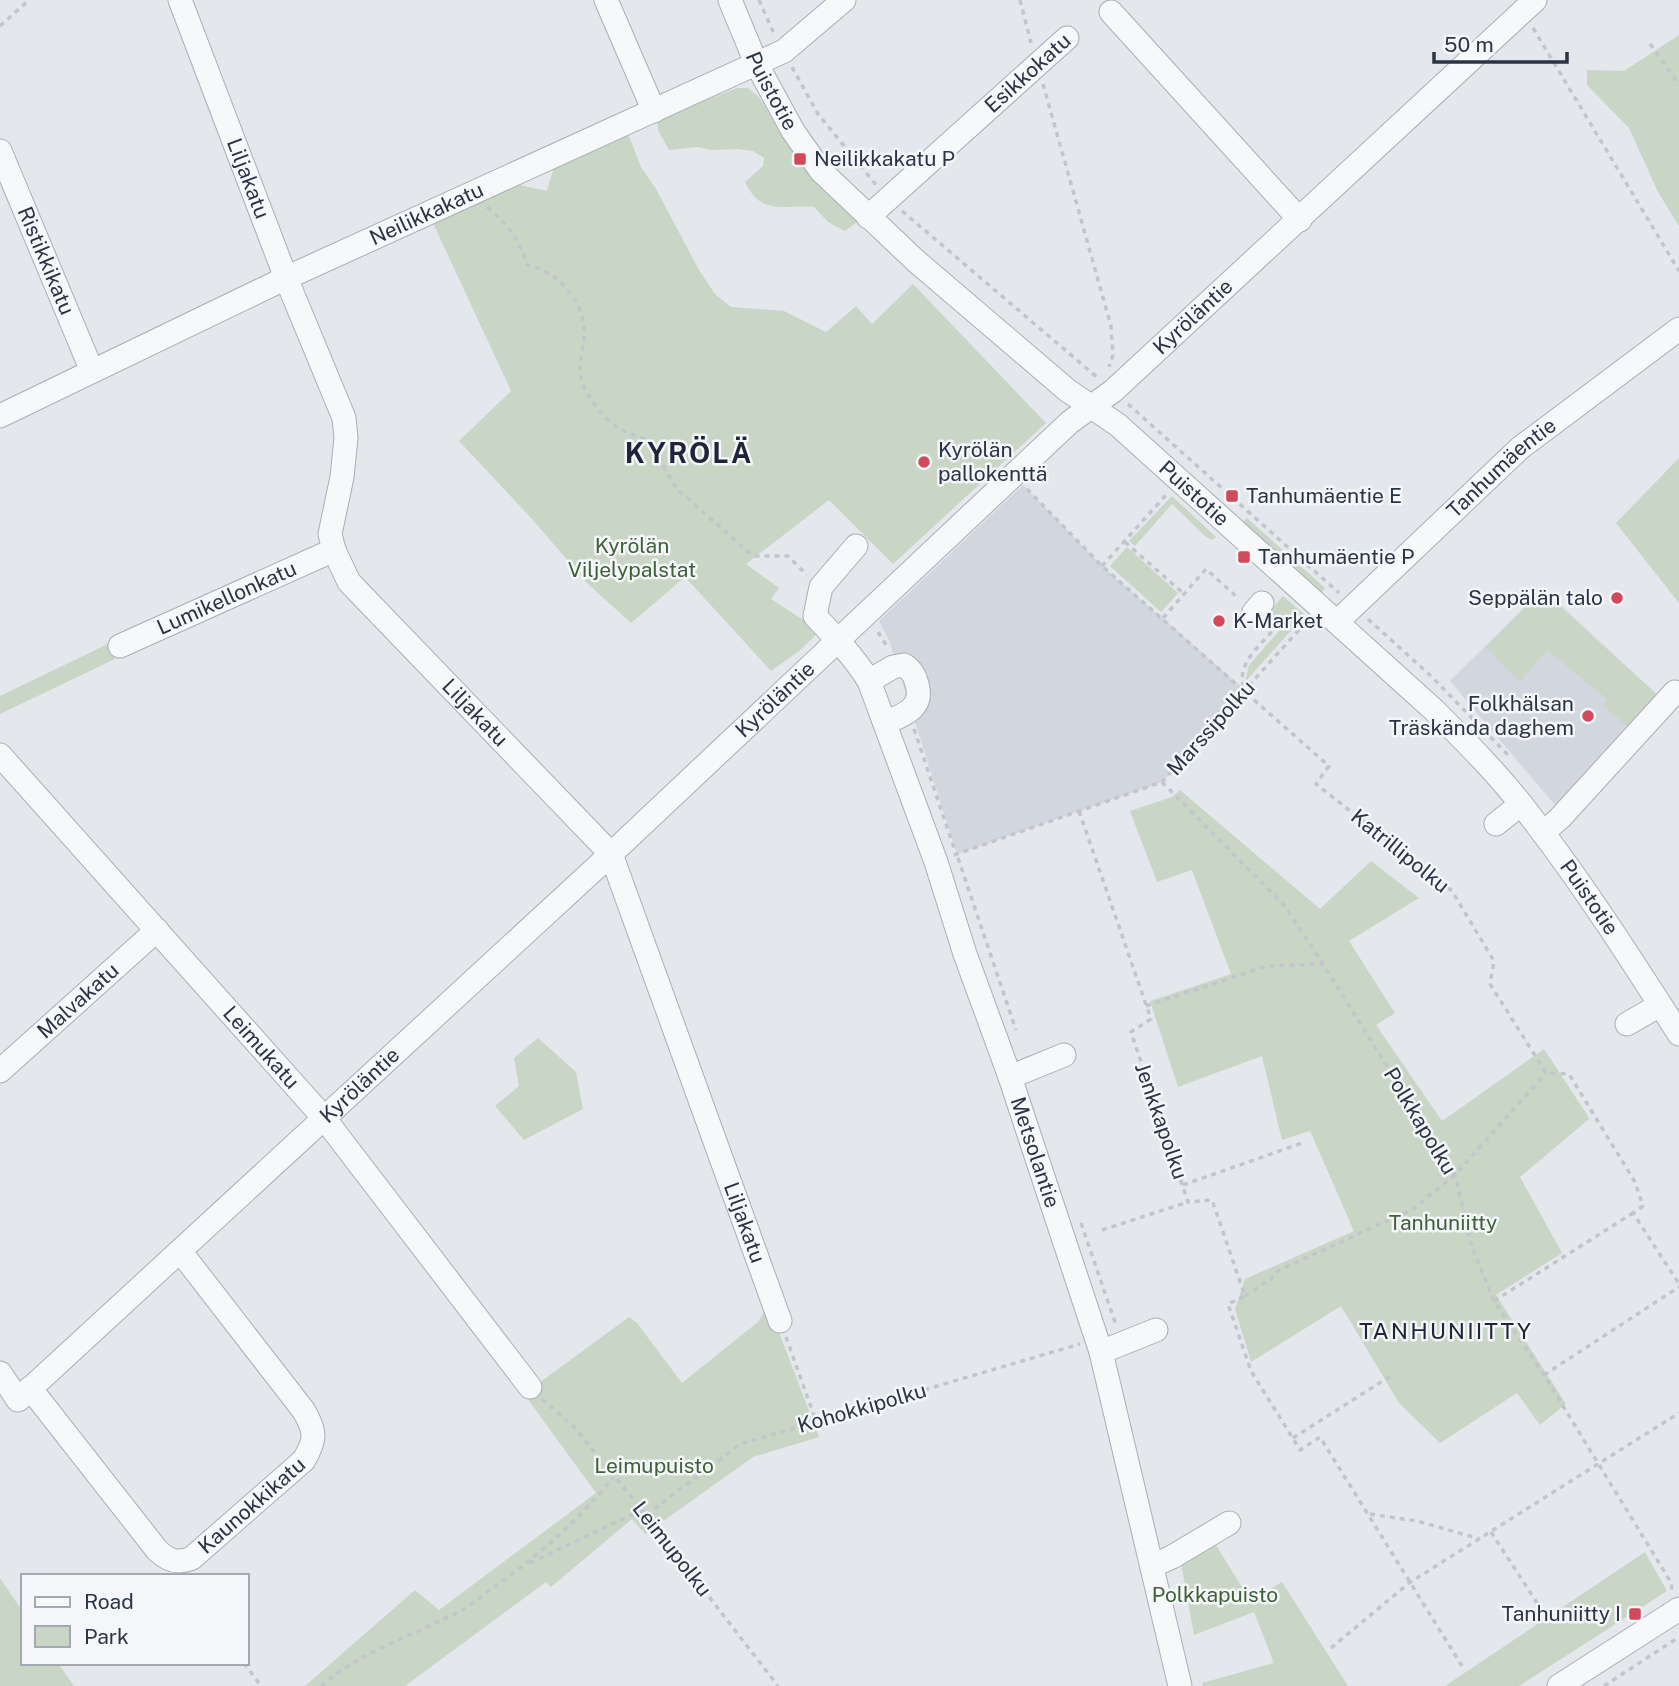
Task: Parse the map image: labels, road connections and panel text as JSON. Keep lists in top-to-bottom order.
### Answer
{
  "streets": {
    "street": [
      "Esikkokatu",
      "Puistotie",
      "Liljakatu",
      "Neilikkakatu",
      "Ristikkikatu",
      "Kyröläntie",
      "Tanhumäentie",
      "Lumikellonkatu",
      "Malvakatu",
      "Leimukatu",
      "Metsolantie",
      "Kaunokkikatu"
    ],
    "path": [
      "Marssipolku",
      "Katrillipolku",
      "Jenkkapolku",
      "Polkkapolku",
      "Kohokkipolku",
      "Leimupolku"
    ]
  },
  "crossings": [
    ["Esikkokatu", "Puistotie"],
    ["Puistotie", "Neilikkakatu"],
    ["Puistotie", "Kyröläntie"],
    ["Puistotie", "Tanhumäentie"],
    ["Puistotie", "Marssipolku"],
    ["Liljakatu", "Neilikkakatu"],
    ["Liljakatu", "Kyröläntie"],
    ["Liljakatu", "Lumikellonkatu"],
    ["Neilikkakatu", "Ristikkikatu"],
    ["Kyröläntie", "Leimukatu"],
    ["Kyröläntie", "Metsolantie"],
    ["Kyröläntie", "Kaunokkikatu"],
    ["Marssipolku", "Katrillipolku"],
    ["Marssipolku", "Polkkapolku"],
    ["Marssipolku", "Metsolantie"],
    ["Malvakatu", "Leimukatu"],
    ["Leimukatu", "Leimupolku"],
    ["Metsolantie", "Kohokkipolku"],
    ["Kohokkipolku", "Leimupolku"]
  ],
  "districts": ["KYRÖLÄ", "TANHUNIITTY"],
  "parks": [
    "Kyrölän Viljelypalstat",
    "Tanhuniitty",
    "Leimupuisto",
    "Polkkapuisto"
  ],
  "places": {
    "transit": [
      "Neilikkakatu P",
      "Tanhumäentie E",
      "Tanhumäentie P",
      "Tanhuniitty I"
    ],
    "other": [
      "Kyrölän pallokenttä",
      "Seppälän talo",
      "K-Market",
      "Folkhälsan Träskända daghem"
    ]
  },
  "legend": ["Road", "Park"],
  "scale_bar": "50 m"
}
